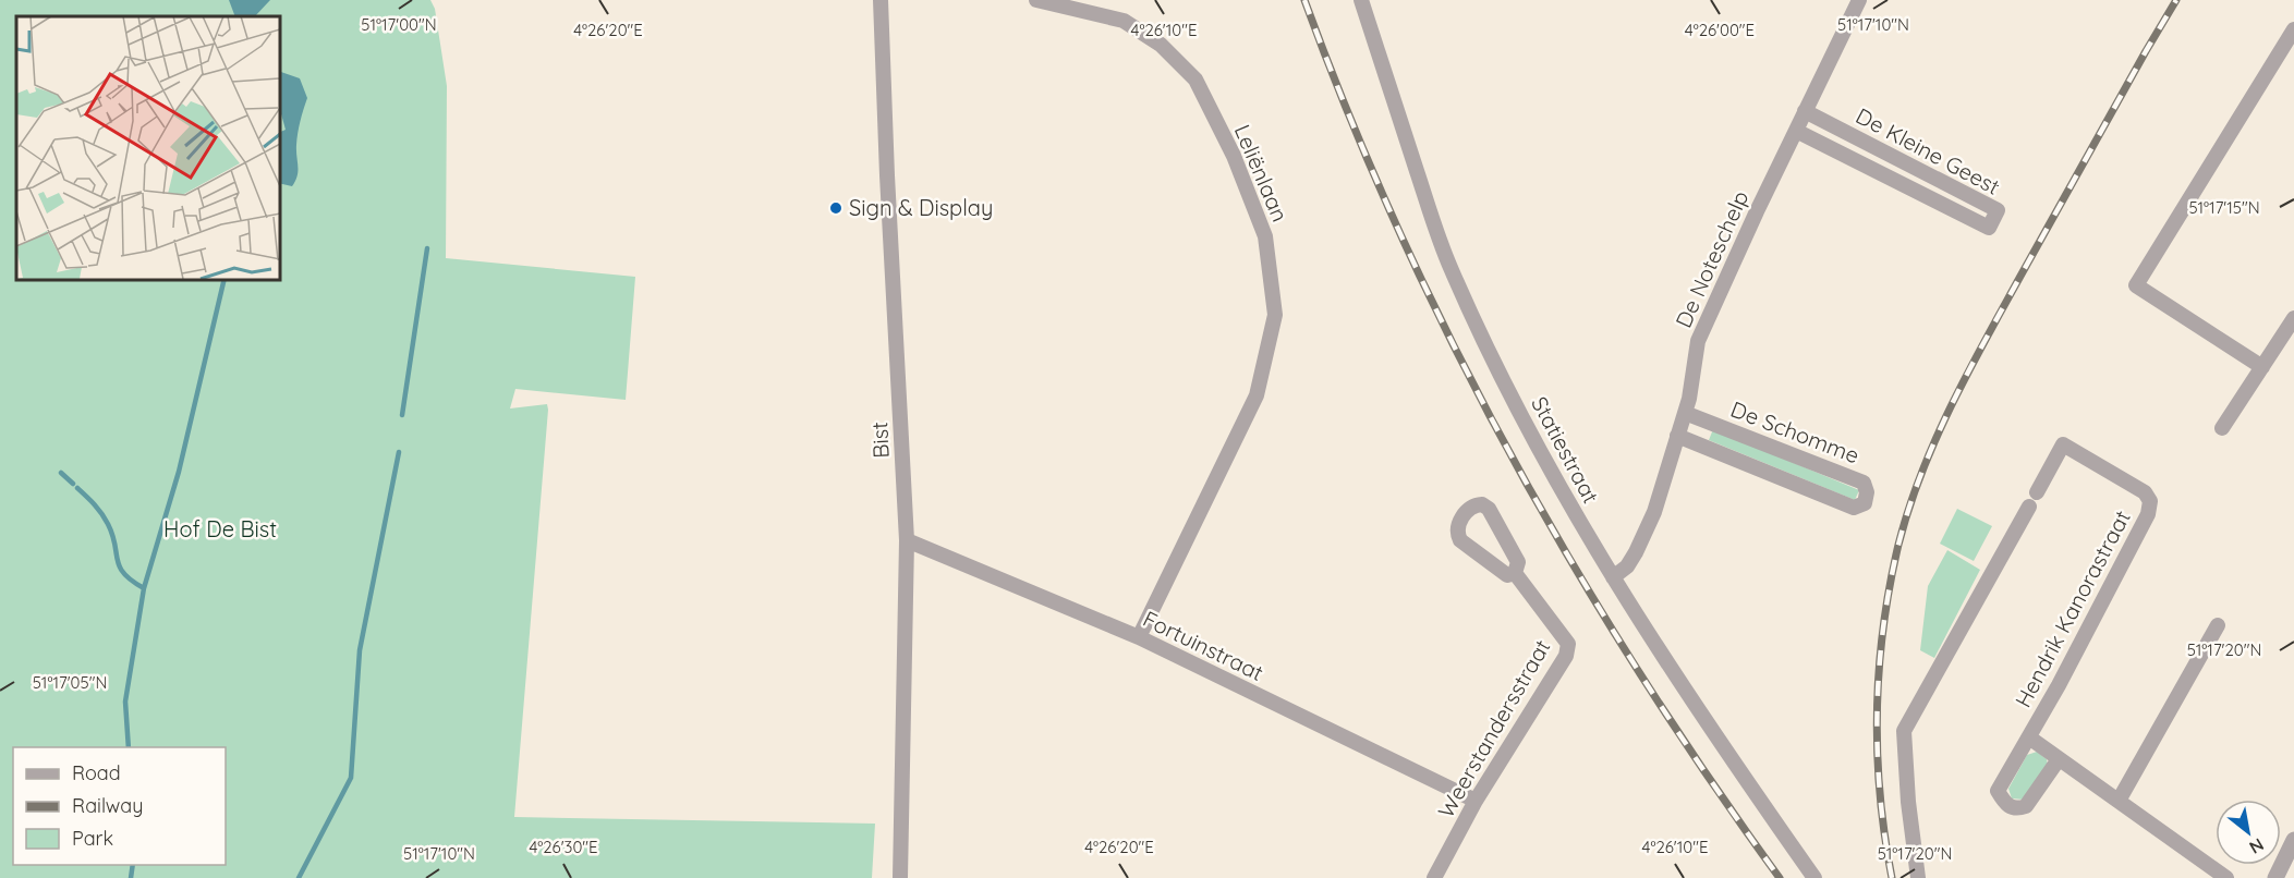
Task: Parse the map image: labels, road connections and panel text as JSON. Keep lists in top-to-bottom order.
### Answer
{
  "streets": {
    "street": [
      "De Kleine Geest",
      "Leliënlaan",
      "De Noteschelp",
      "De Schomme",
      "Bist",
      "Statiestraat",
      "Hendrik Kanorastraat",
      "Fortuinstraat",
      "Weerstandersstraat"
    ]
  },
  "crossings": [
    ["De Kleine Geest", "De Noteschelp"],
    ["Leliënlaan", "Fortuinstraat"],
    ["De Noteschelp", "De Schomme"],
    ["De Noteschelp", "Statiestraat"],
    ["Bist", "Fortuinstraat"],
    ["Fortuinstraat", "Weerstandersstraat"]
  ],
  "parks": ["Hof De Bist"],
  "places": ["Sign & Display"],
  "legend": ["Road", "Railway", "Park"],
  "north": "bottom right",
  "coordinates": [
    "51°17'00\"N",
    "51°17'10\"N",
    "4°26'20\"E",
    "4°26'00\"E",
    "4°26'10\"E",
    "51°17'15\"N",
    "51°17'20\"N",
    "51°17'05\"N",
    "4°26'30\"E"
  ]
}
